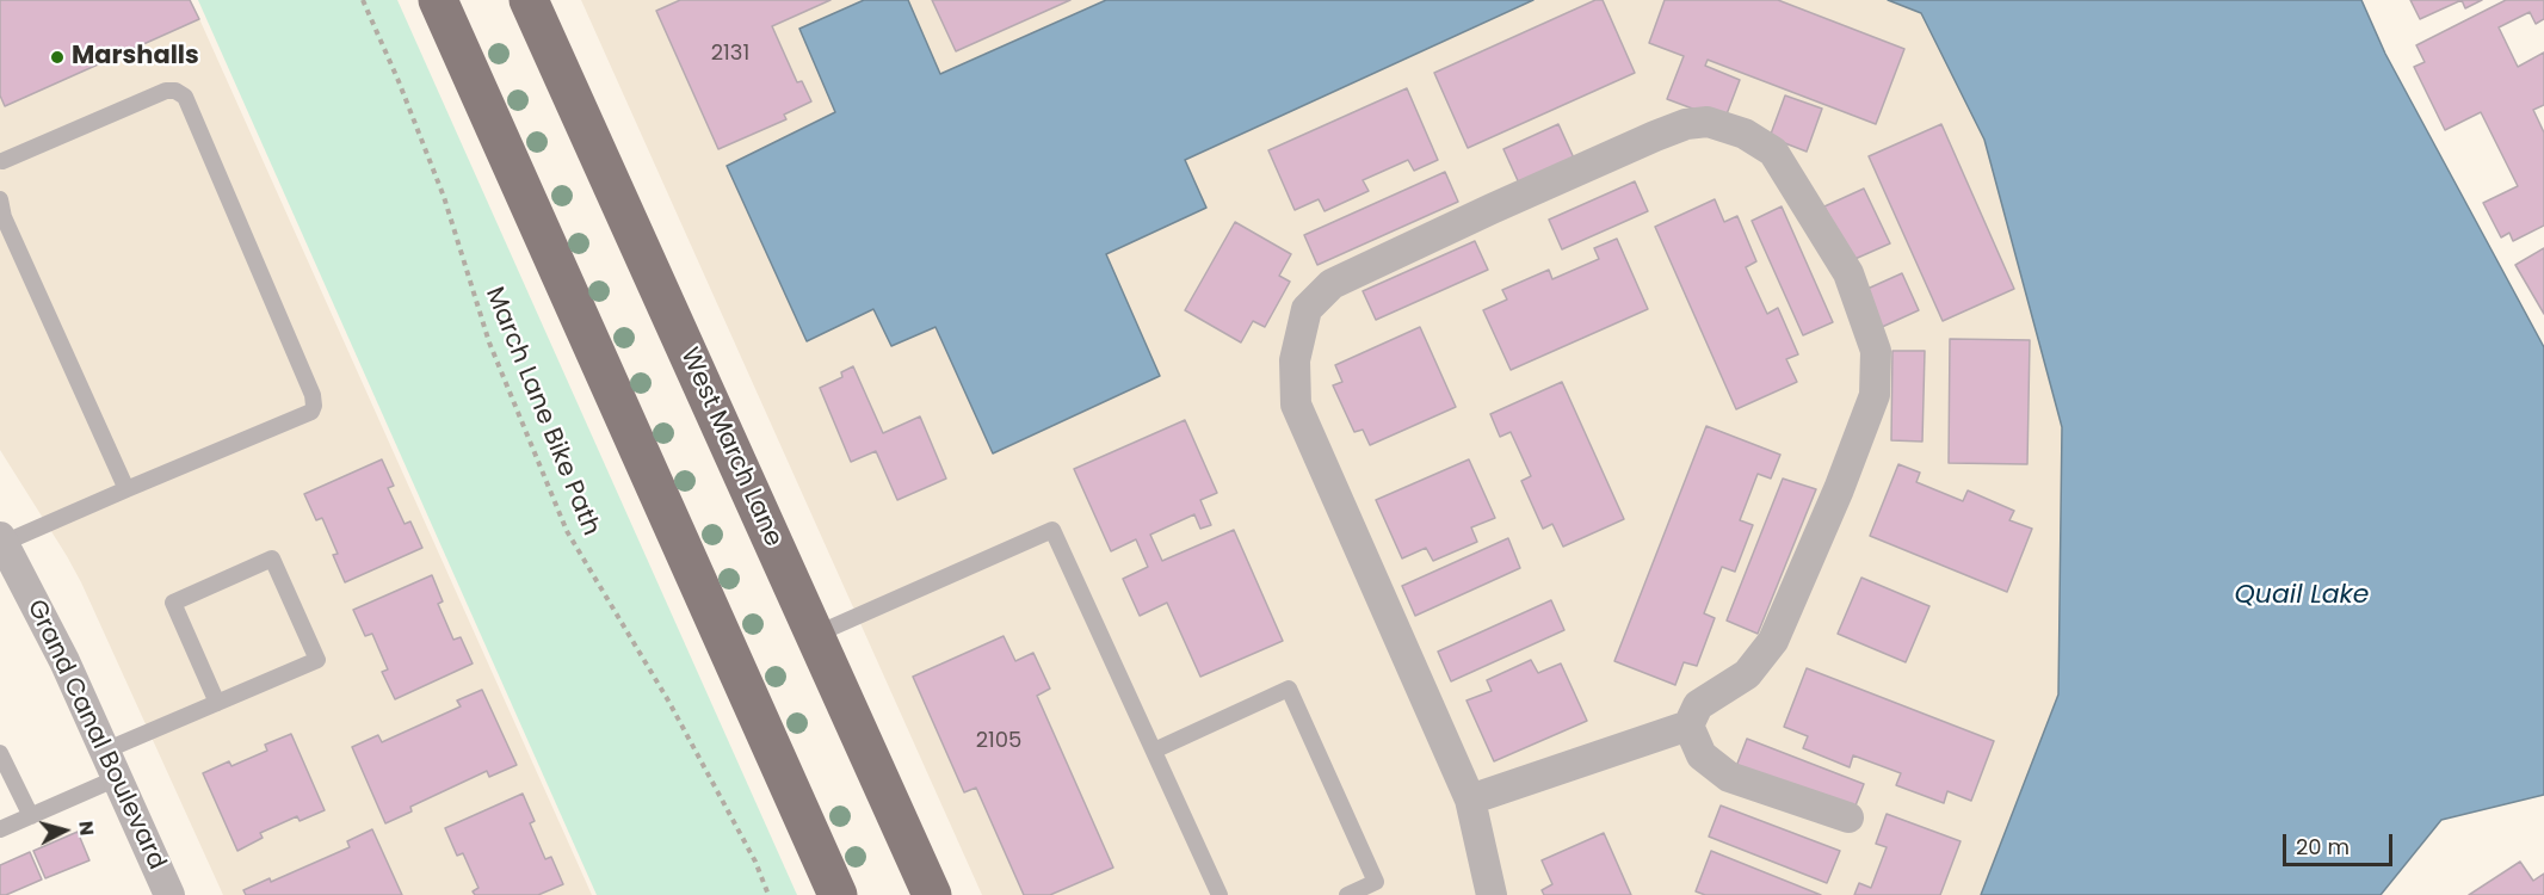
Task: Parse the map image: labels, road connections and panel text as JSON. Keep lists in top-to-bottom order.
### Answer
{
  "streets": {
    "main road": ["West March Lane"],
    "street": ["Grand Canal Boulevard"],
    "path": ["March Lane Bike Path"]
  },
  "water": ["Quail Lake"],
  "places": ["Marshalls"],
  "house_numbers": ["2131", "2105"],
  "scale_bar": "20 m",
  "north": "right"
}
